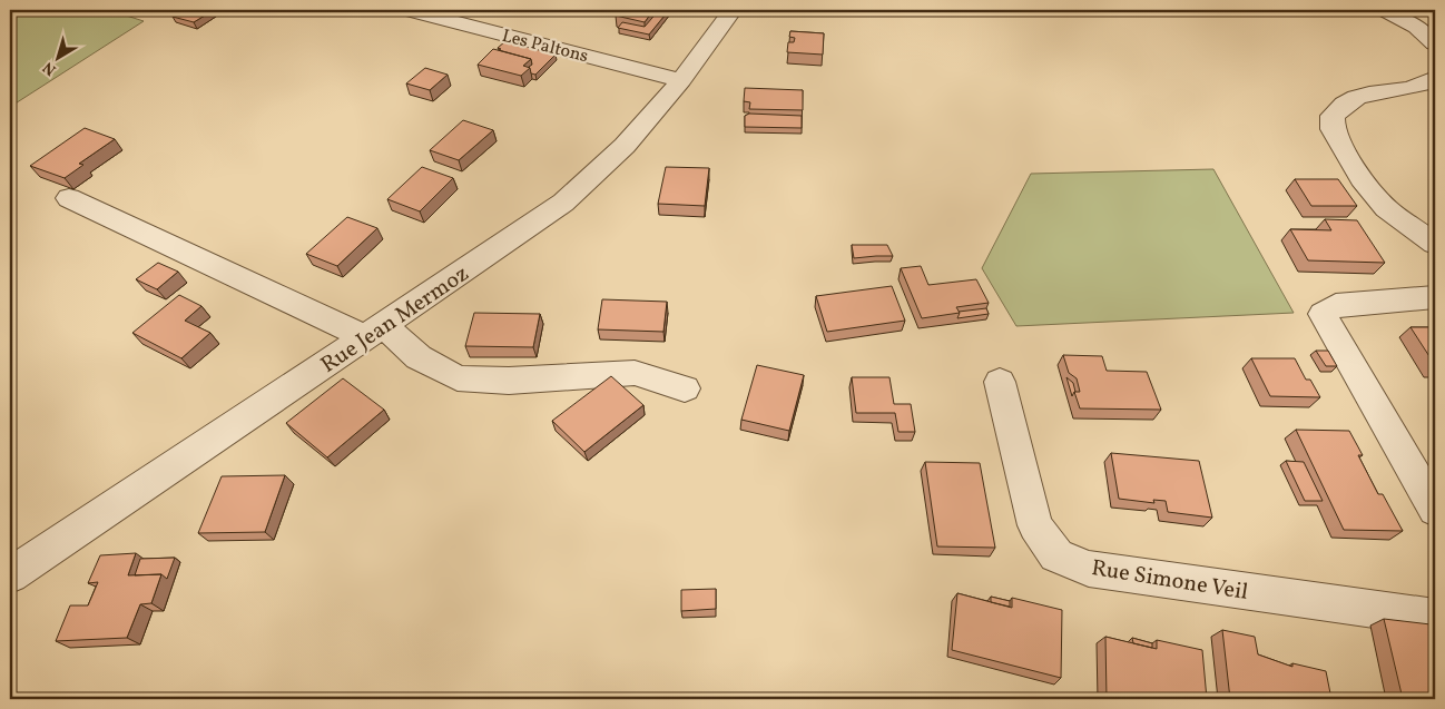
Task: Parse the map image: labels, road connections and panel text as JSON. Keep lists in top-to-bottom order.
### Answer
{
  "streets": {
    "street": ["Les Paltons", "Rue Jean Mermoz", "Rue Simone Veil"]
  },
  "crossings": [
    ["Les Paltons", "Rue Jean Mermoz"]
  ],
  "north": "bottom left"
}
